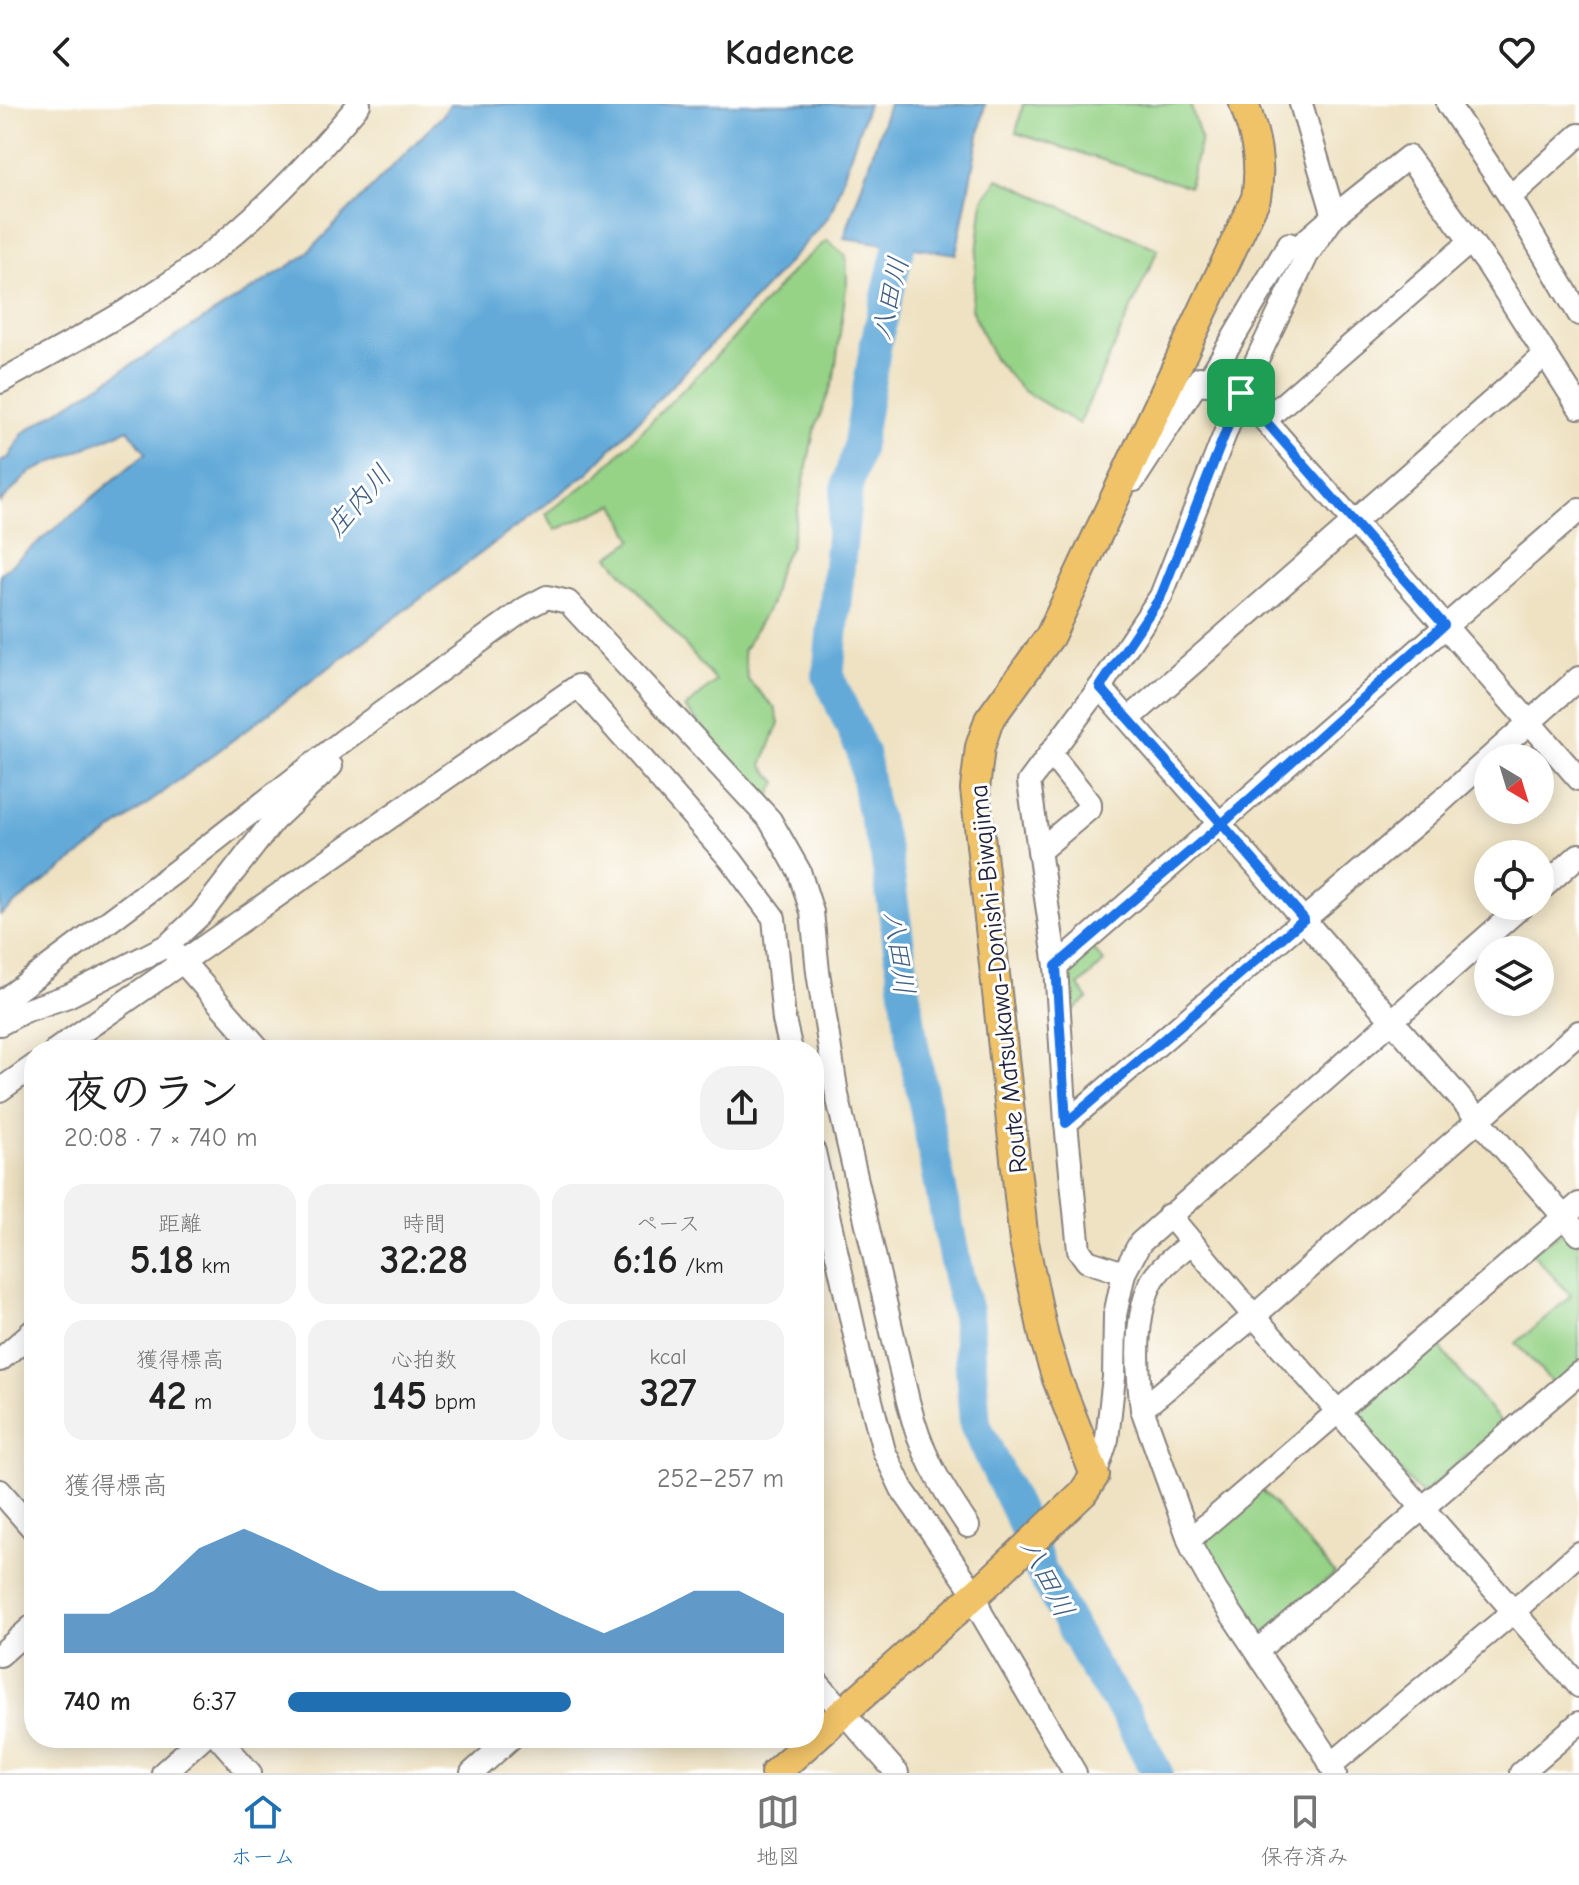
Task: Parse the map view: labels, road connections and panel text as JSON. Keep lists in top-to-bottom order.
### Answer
{
  "streets": {
    "main road": ["Route Matsukawa-Donishi-Biwajima"]
  },
  "water": ["八田川", "庄内川"],
  "north": "bottom right",
  "page": {
    "header": "Kadence",
    "heading": ["夜のラン", "20:08 · 7 × 740 m"],
    "stats": [
      ["距離", "5.18 km"],
      ["時間", "32:28"],
      ["ペース", "6:16 /km"],
      ["獲得標高", "42 m"],
      ["心拍数", "145 bpm"],
      ["kcal", "327"]
    ],
    "chart": ["獲得標高", "252–257 m"],
    "list": [
      {
        "name": "740 m",
        "note": "6:37"
      }
    ],
    "tabs": ["ホーム", "地図", "保存済み"]
  }
}
